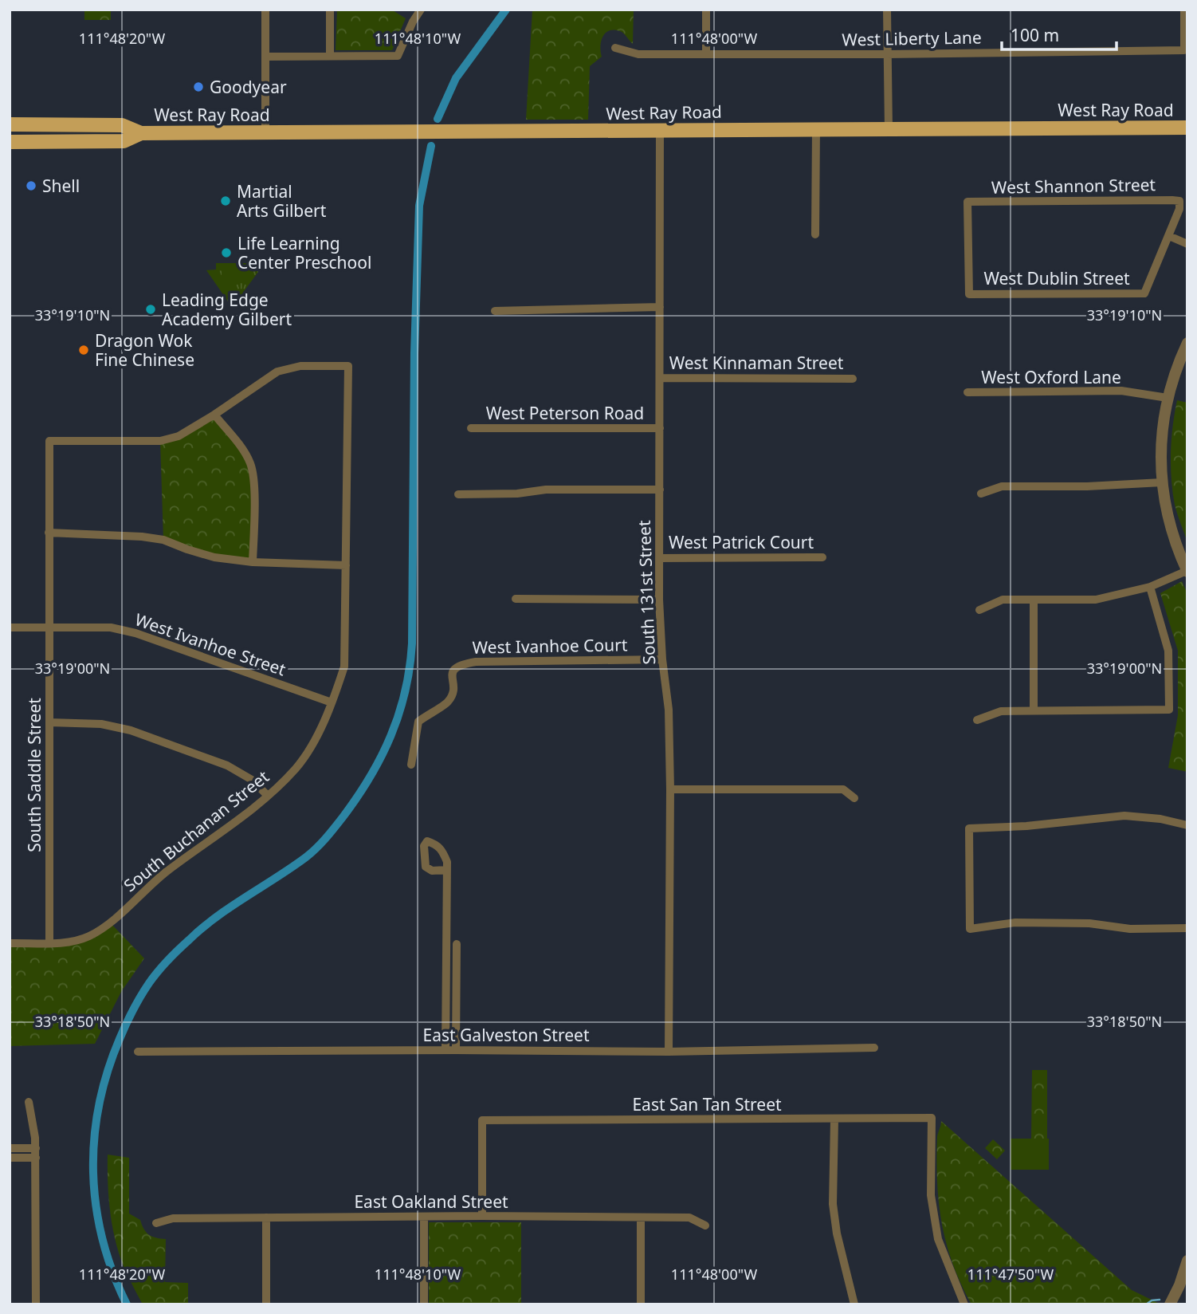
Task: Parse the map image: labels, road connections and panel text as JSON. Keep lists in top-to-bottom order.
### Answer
{
  "streets": {
    "main road": ["West Ray Road"],
    "street": [
      "West Liberty Lane",
      "West Shannon Street",
      "West Dublin Street",
      "West Kinnaman Street",
      "West Oxford Lane",
      "West Peterson Road",
      "West Patrick Court",
      "South 131st Street",
      "West Ivanhoe Street",
      "West Ivanhoe Court",
      "South Saddle Street",
      "South Buchanan Street",
      "East Galveston Street",
      "East San Tan Street",
      "East Oakland Street"
    ]
  },
  "crossings": [
    ["West Ray Road", "South 131st Street"],
    ["West Shannon Street", "West Dublin Street"],
    ["West Kinnaman Street", "South 131st Street"],
    ["West Peterson Road", "South 131st Street"],
    ["West Patrick Court", "South 131st Street"],
    ["South 131st Street", "West Ivanhoe Court"],
    ["South 131st Street", "East Galveston Street"],
    ["West Ivanhoe Street", "South Saddle Street"],
    ["West Ivanhoe Street", "South Buchanan Street"],
    ["South Saddle Street", "South Buchanan Street"],
    ["East San Tan Street", "East Oakland Street"]
  ],
  "places": [
    "Goodyear",
    "Shell",
    "Martial Arts Gilbert",
    "Life Learning Center Preschool",
    "Leading Edge Academy Gilbert",
    "Dragon Wok Fine Chinese"
  ],
  "scale_bar": "100 m",
  "coordinates": [
    "111°48'20\"W",
    "111°48'10\"W",
    "111°48'00\"W",
    "33°19'10\"N",
    "33°19'00\"N",
    "33°18'50\"N",
    "111°47'50\"W"
  ]
}
